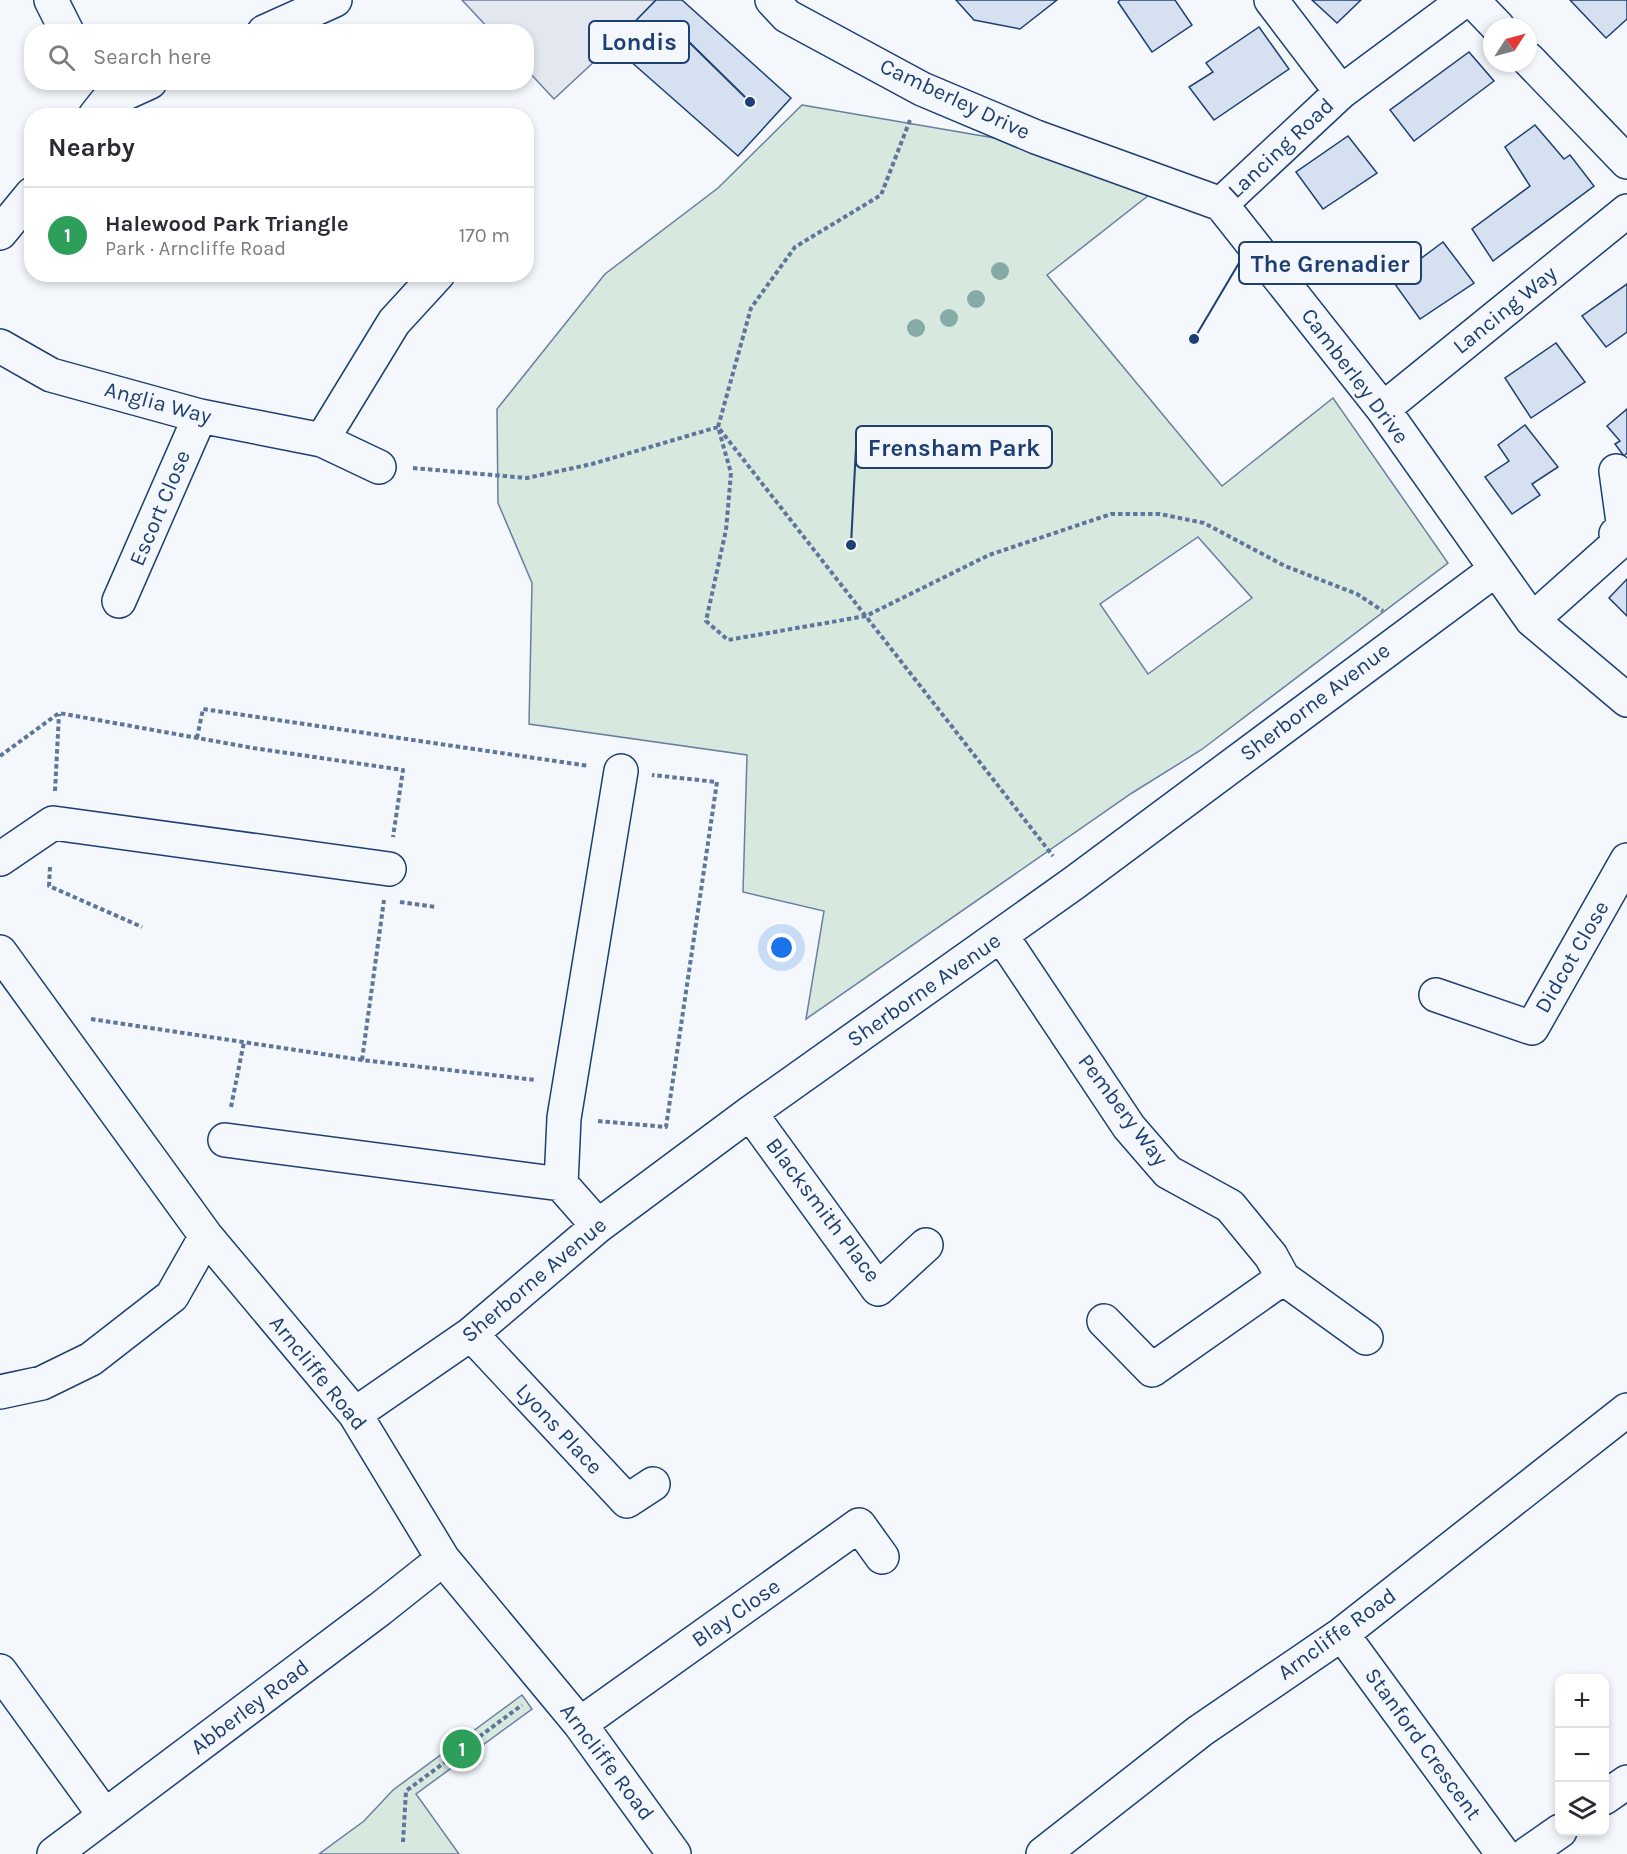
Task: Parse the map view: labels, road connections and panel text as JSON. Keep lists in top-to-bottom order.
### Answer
{
  "streets": {
    "street": [
      "Camberley Drive",
      "Lancing Road",
      "Lancing Way",
      "Anglia Way",
      "Escort Close",
      "Sherborne Avenue",
      "Didcot Close",
      "Pembery Way",
      "Blacksmith Place",
      "Arncliffe Road",
      "Lyons Place",
      "Blay Close",
      "Abberley Road",
      "Stanford Crescent"
    ]
  },
  "crossings": [
    ["Camberley Drive", "Lancing Road"],
    ["Camberley Drive", "Lancing Way"],
    ["Camberley Drive", "Sherborne Avenue"],
    ["Anglia Way", "Escort Close"],
    ["Sherborne Avenue", "Pembery Way"],
    ["Sherborne Avenue", "Blacksmith Place"],
    ["Sherborne Avenue", "Arncliffe Road"],
    ["Sherborne Avenue", "Lyons Place"],
    ["Arncliffe Road", "Blay Close"],
    ["Arncliffe Road", "Abberley Road"],
    ["Arncliffe Road", "Stanford Crescent"]
  ],
  "places": ["Londis", "The Grenadier", "Frensham Park"],
  "north": "top right",
  "page": {
    "search": "Search here",
    "heading": "Nearby",
    "list": [
      {
        "mark": "1",
        "name": "Halewood Park Triangle",
        "note": "Park · Arncliffe Road",
        "value": "170 m"
      }
    ],
    "map_buttons": ["+", "−"],
    "pins": "1"
  }
}
